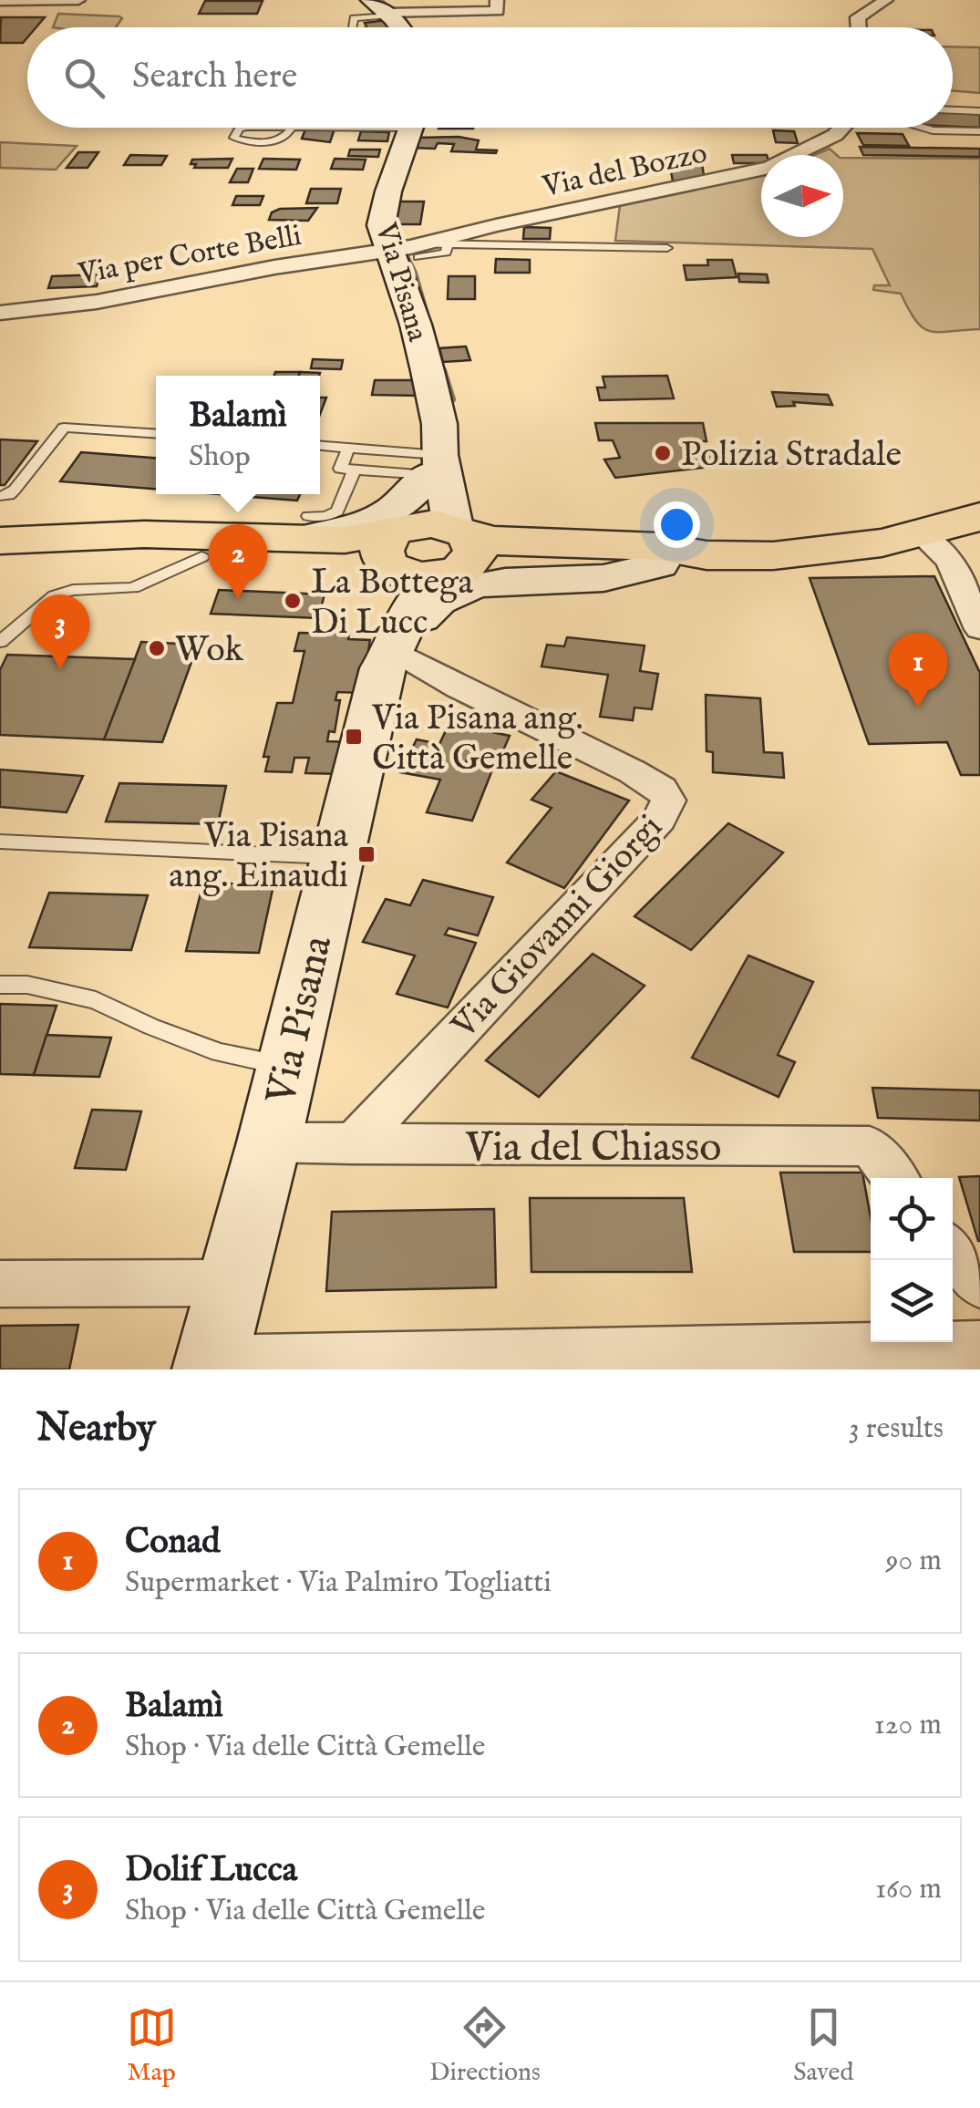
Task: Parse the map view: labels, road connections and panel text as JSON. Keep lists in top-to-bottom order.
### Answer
{
  "streets": {
    "main road": ["Via Pisana"],
    "street": [
      "Via del Bozzo",
      "Via per Corte Belli",
      "Via Giovanni Giorgi",
      "Via del Chiasso"
    ]
  },
  "crossings": [
    ["Via del Bozzo", "Via per Corte Belli"],
    ["Via del Bozzo", "Via Pisana"],
    ["Via per Corte Belli", "Via Pisana"],
    ["Via Pisana", "Via Giovanni Giorgi"],
    ["Via Pisana", "Via del Chiasso"],
    ["Via Giovanni Giorgi", "Via del Chiasso"]
  ],
  "places": {
    "other": ["Polizia Stradale", "La Bottega Di Lucc", "Wok"],
    "transit": ["Via Pisana ang. Città Gemelle", "Via Pisana ang. Einaudi"]
  },
  "north": "right",
  "page": {
    "search": "Search here",
    "popup": ["Balamì", "Shop"],
    "pins": ["2", "3", "1"],
    "heading": ["Nearby", "3 results"],
    "list": [
      {
        "mark": "1",
        "name": "Conad",
        "note": "Supermarket · Via Palmiro Togliatti",
        "value": "90 m"
      },
      {
        "mark": "2",
        "name": "Balamì",
        "note": "Shop · Via delle Città Gemelle",
        "value": "120 m"
      },
      {
        "mark": "3",
        "name": "Dolif Lucca",
        "note": "Shop · Via delle Città Gemelle",
        "value": "160 m"
      }
    ],
    "nav": ["Map", "Directions", "Saved"]
  }
}
